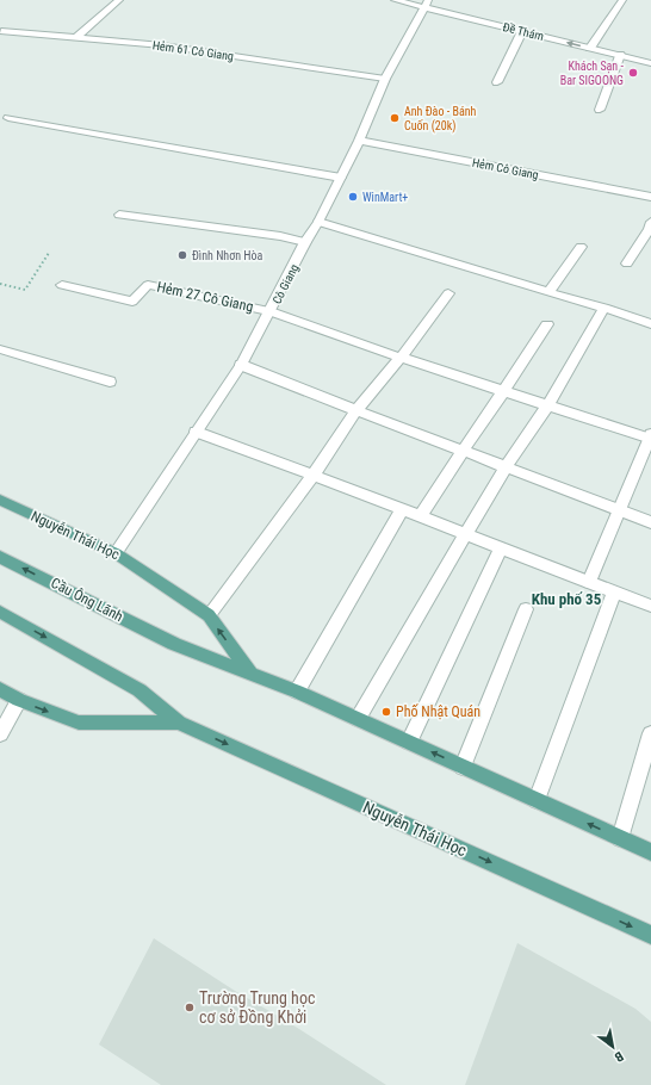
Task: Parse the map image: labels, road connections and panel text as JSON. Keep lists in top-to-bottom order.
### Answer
{
  "streets": {
    "main road": ["Nguyễn Thái Học", "Cầu Ông Lãnh"],
    "street": [
      "Ðề Thám",
      "Hẻm 61 Cô Giang",
      "Hẻm Cô Giang",
      "Cô Giang",
      "Hẻm 27 Cô Giang"
    ]
  },
  "crossings": [
    ["Ðề Thám", "Cô Giang"],
    ["Hẻm 61 Cô Giang", "Cô Giang"],
    ["Hẻm Cô Giang", "Cô Giang"],
    ["Cô Giang", "Hẻm 27 Cô Giang"],
    ["Cô Giang", "Nguyễn Thái Học"],
    ["Nguyễn Thái Học", "Cầu Ông Lãnh"]
  ],
  "one_way": ["Cầu Ông Lãnh"],
  "districts": ["Khu phố 35"],
  "places": [
    "Khách Sạn - Bar SIGOONG",
    "Anh Đào - Bánh Cuốn (20k)",
    "WinMart+",
    "Đình Nhơn Hòa",
    "Phố Nhật Quán",
    "Trường Trung học cơ sở Đồng Khởi"
  ],
  "north": "bottom right"
}
